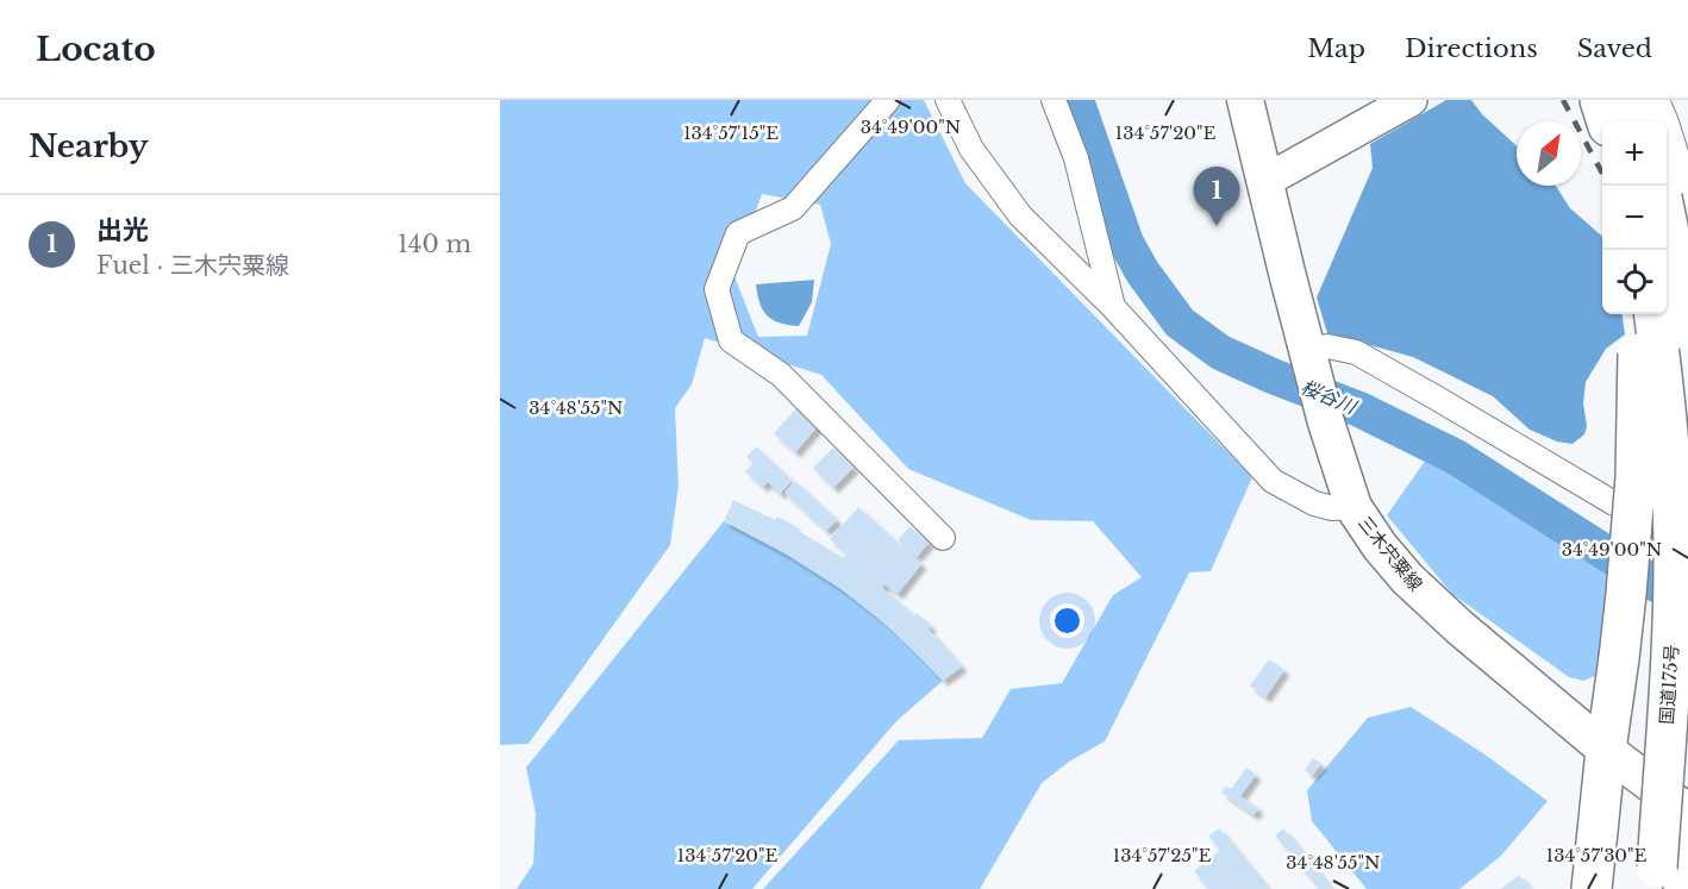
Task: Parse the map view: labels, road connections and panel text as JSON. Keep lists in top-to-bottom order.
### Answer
{
  "streets": {
    "highway": ["国道175号"],
    "main road": ["三木宍粟線"]
  },
  "water": ["桜谷川"],
  "north": "top right",
  "page": {
    "header": "Locato",
    "nav": ["Map", "Directions", "Saved"],
    "heading": "Nearby",
    "map_buttons": ["+", "−"],
    "pins": "1",
    "list": [
      {
        "mark": "1",
        "name": "出光",
        "note": "Fuel · 三木宍粟線",
        "value": "140 m"
      }
    ]
  },
  "coordinates": [
    "34°49'00\"N",
    "134°57'15\"E",
    "134°57'20\"E",
    "34°48'55\"N",
    "134°57'25\"E",
    "134°57'30\"E"
  ]
}
